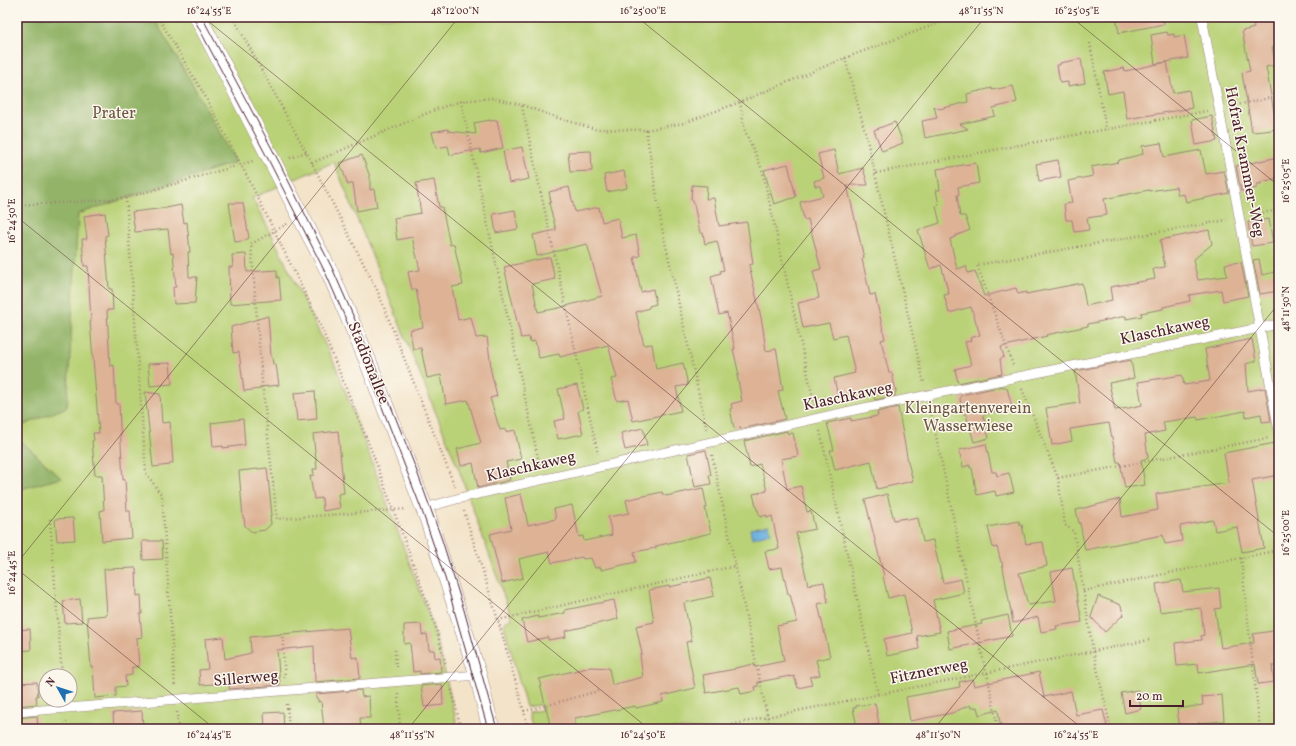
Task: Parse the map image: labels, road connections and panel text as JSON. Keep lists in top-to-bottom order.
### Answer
{
  "streets": {
    "street": ["Stadionallee"],
    "lane": ["Hofrat Krammer-Weg", "Klaschkaweg", "Sillerweg"],
    "path": ["Fitznerweg"]
  },
  "crossings": [
    ["Hofrat Krammer-Weg", "Klaschkaweg"],
    ["Klaschkaweg", "Stadionallee"],
    ["Stadionallee", "Sillerweg"]
  ],
  "parks": ["Prater", "Kleingartenverein Wasserwiese"],
  "scale_bar": "20 m",
  "north": "top left",
  "coordinates": [
    "16°24'55\"E",
    "48°12'00\"N",
    "16°25'00\"E",
    "48°11'55\"N",
    "16°25'05\"E",
    "16°24'50\"E",
    "48°11'50\"N",
    "16°24'45\"E"
  ]
}
